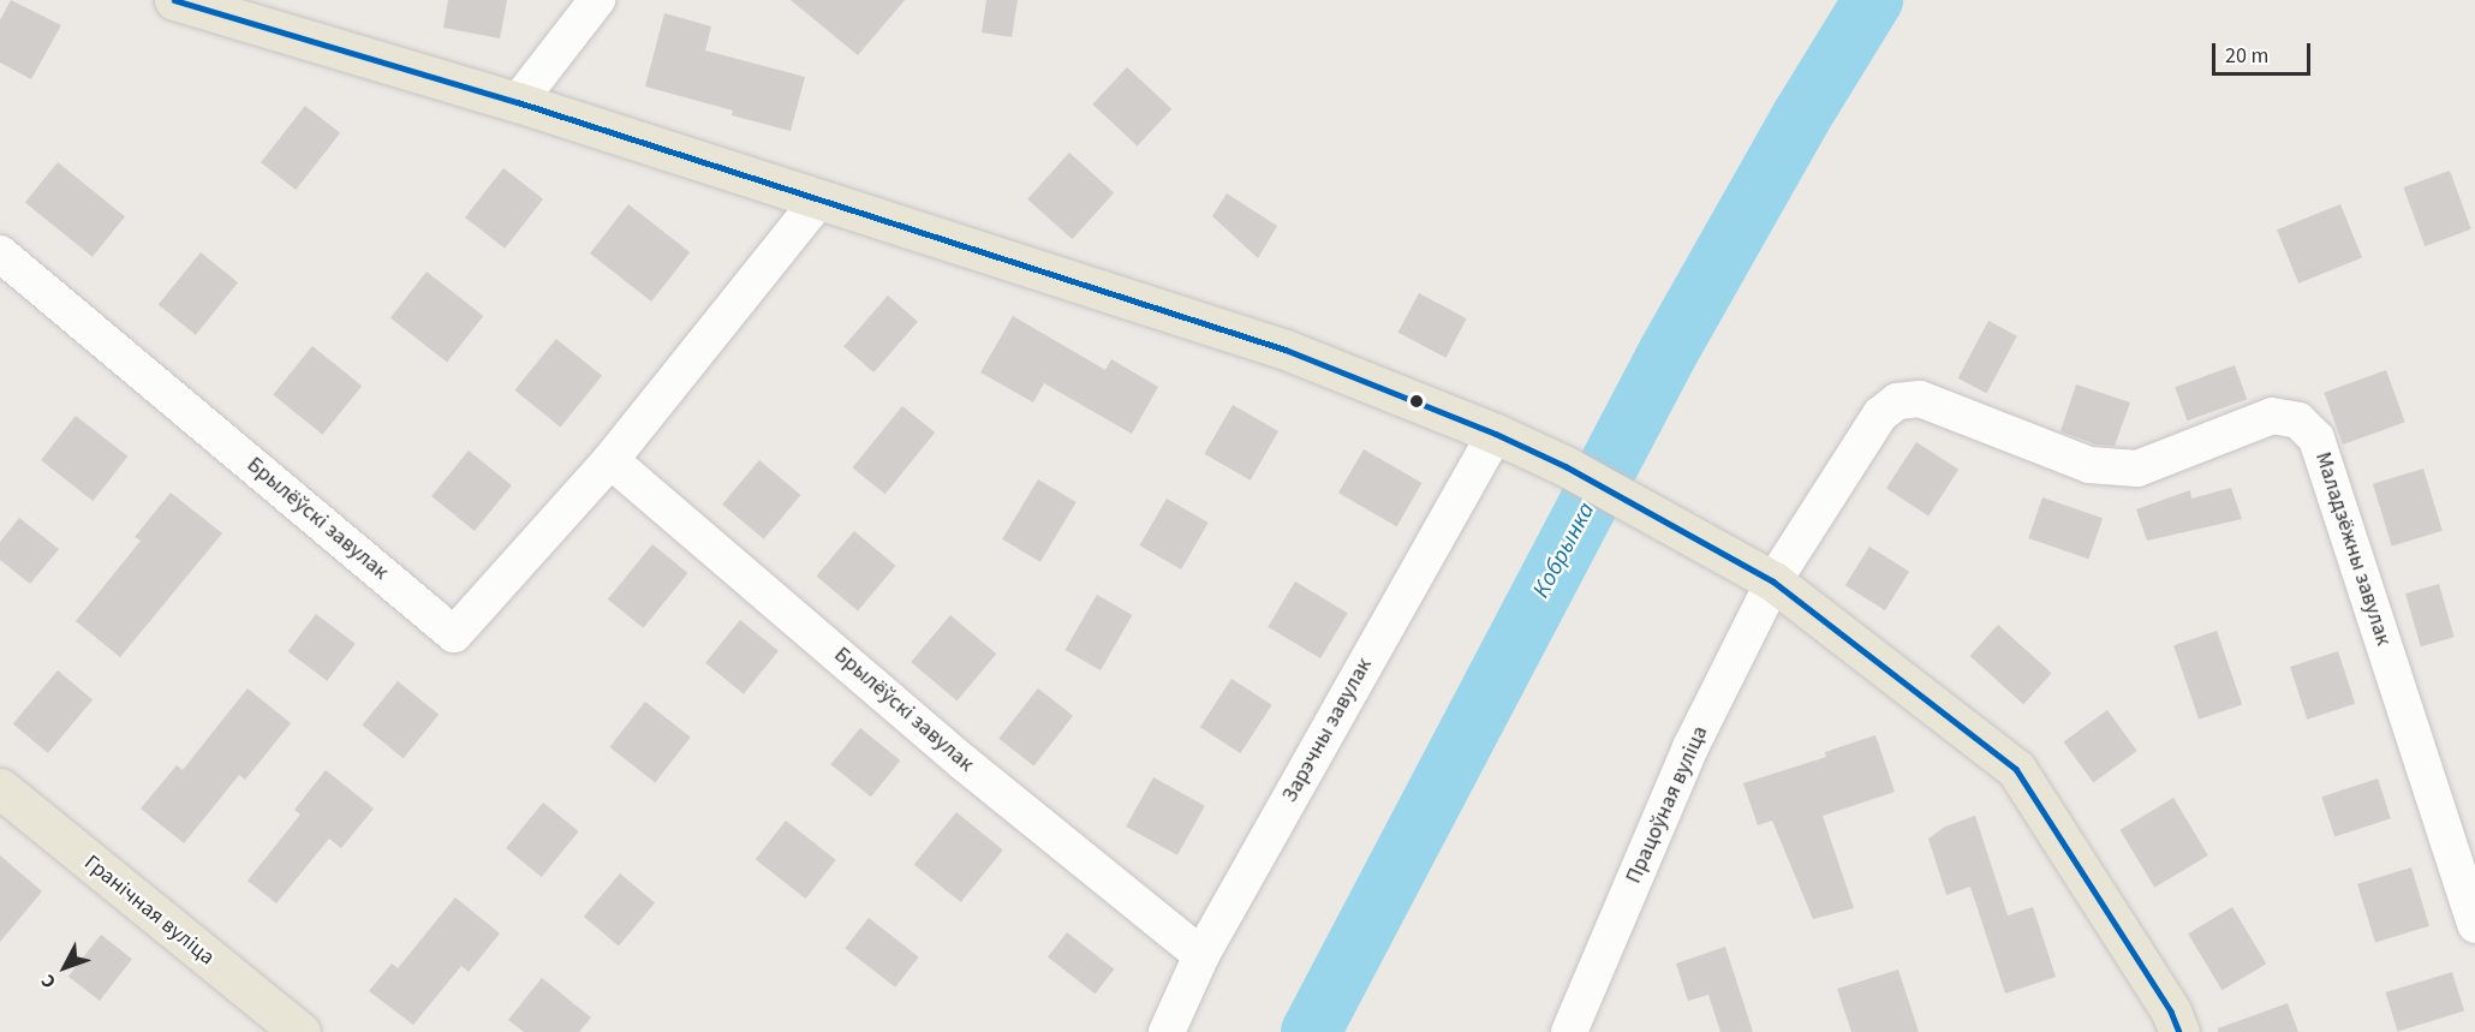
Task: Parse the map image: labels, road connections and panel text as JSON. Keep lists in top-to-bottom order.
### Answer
{
  "streets": {
    "main road": ["Гранічная вуліца"],
    "street": [
      "Брылёўскі завулак",
      "Маладзёжны завулак",
      "Зарэчны завулак",
      "Працоўная вуліца"
    ]
  },
  "crossings": [
    ["Брылёўскі завулак", "Зарэчны завулак"],
    ["Маладзёжны завулак", "Працоўная вуліца"]
  ],
  "water": ["Кобрынка"],
  "scale_bar": "20 m",
  "north": "bottom left"
}
